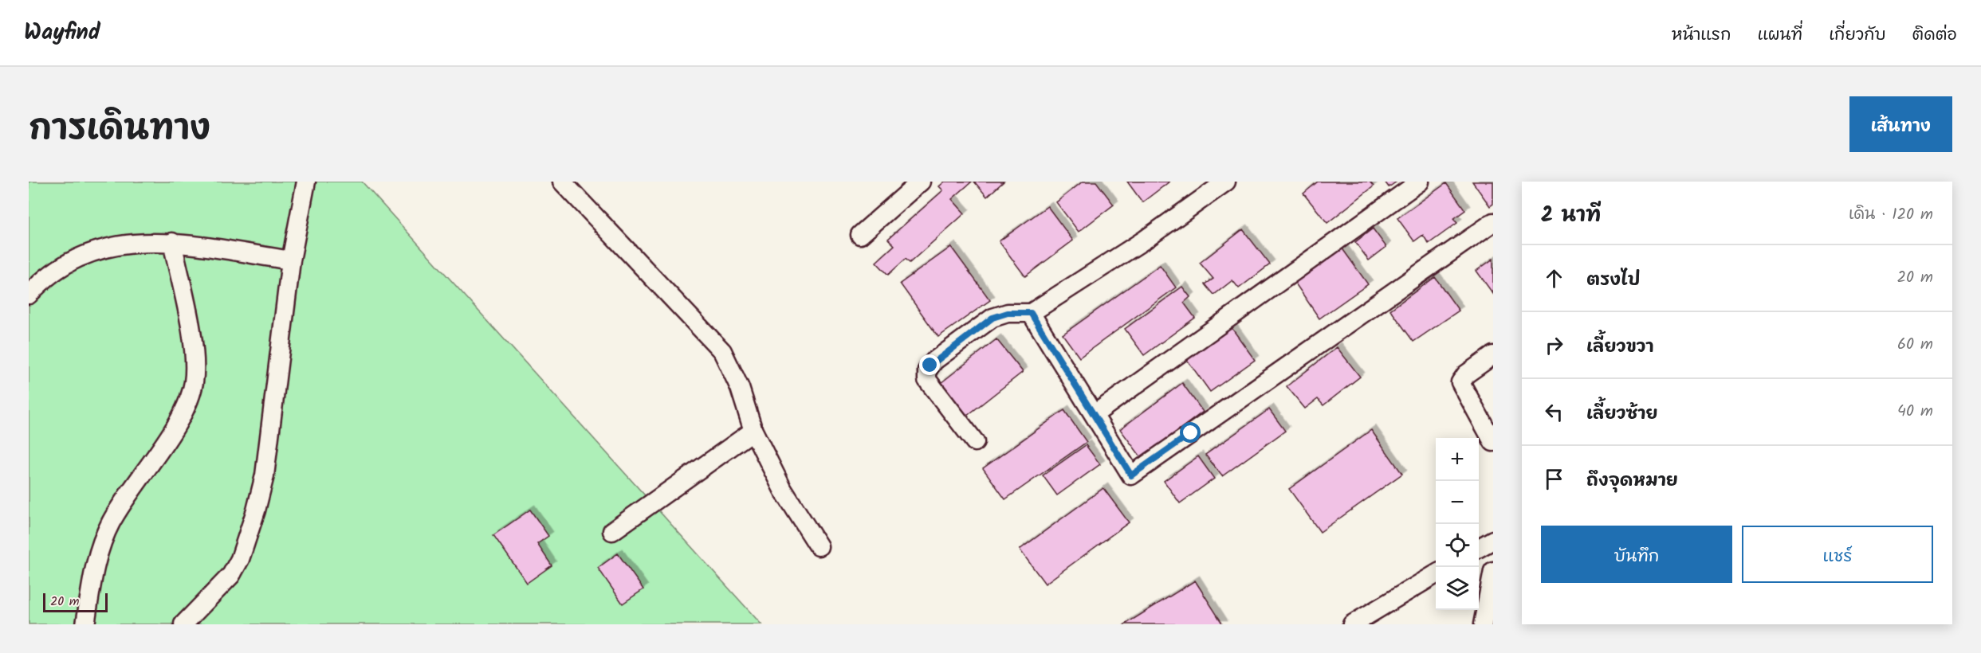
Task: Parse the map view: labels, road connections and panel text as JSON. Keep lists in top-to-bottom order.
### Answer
{
  "scale_bar": "20 m",
  "page": {
    "header": "Wayfind",
    "nav": [
      "หน้าแรก",
      "แผนที่",
      "เกี่ยวกับ",
      "ติดต่อ"
    ],
    "title": "การเดินทาง",
    "buttons": [
      "เส้นทาง",
      ["บันทึก", "แชร์"]
    ],
    "heading": ["2 นาที", "เดิน · 120 m"],
    "list": [
      ["ตรงไป", "20 m"],
      ["เลี้ยวขวา", "60 m"],
      ["เลี้ยวซ้าย", "40 m"],
      "ถึงจุดหมาย"
    ],
    "map_buttons": ["+", "−"],
    "scale": "20 m"
  }
}
